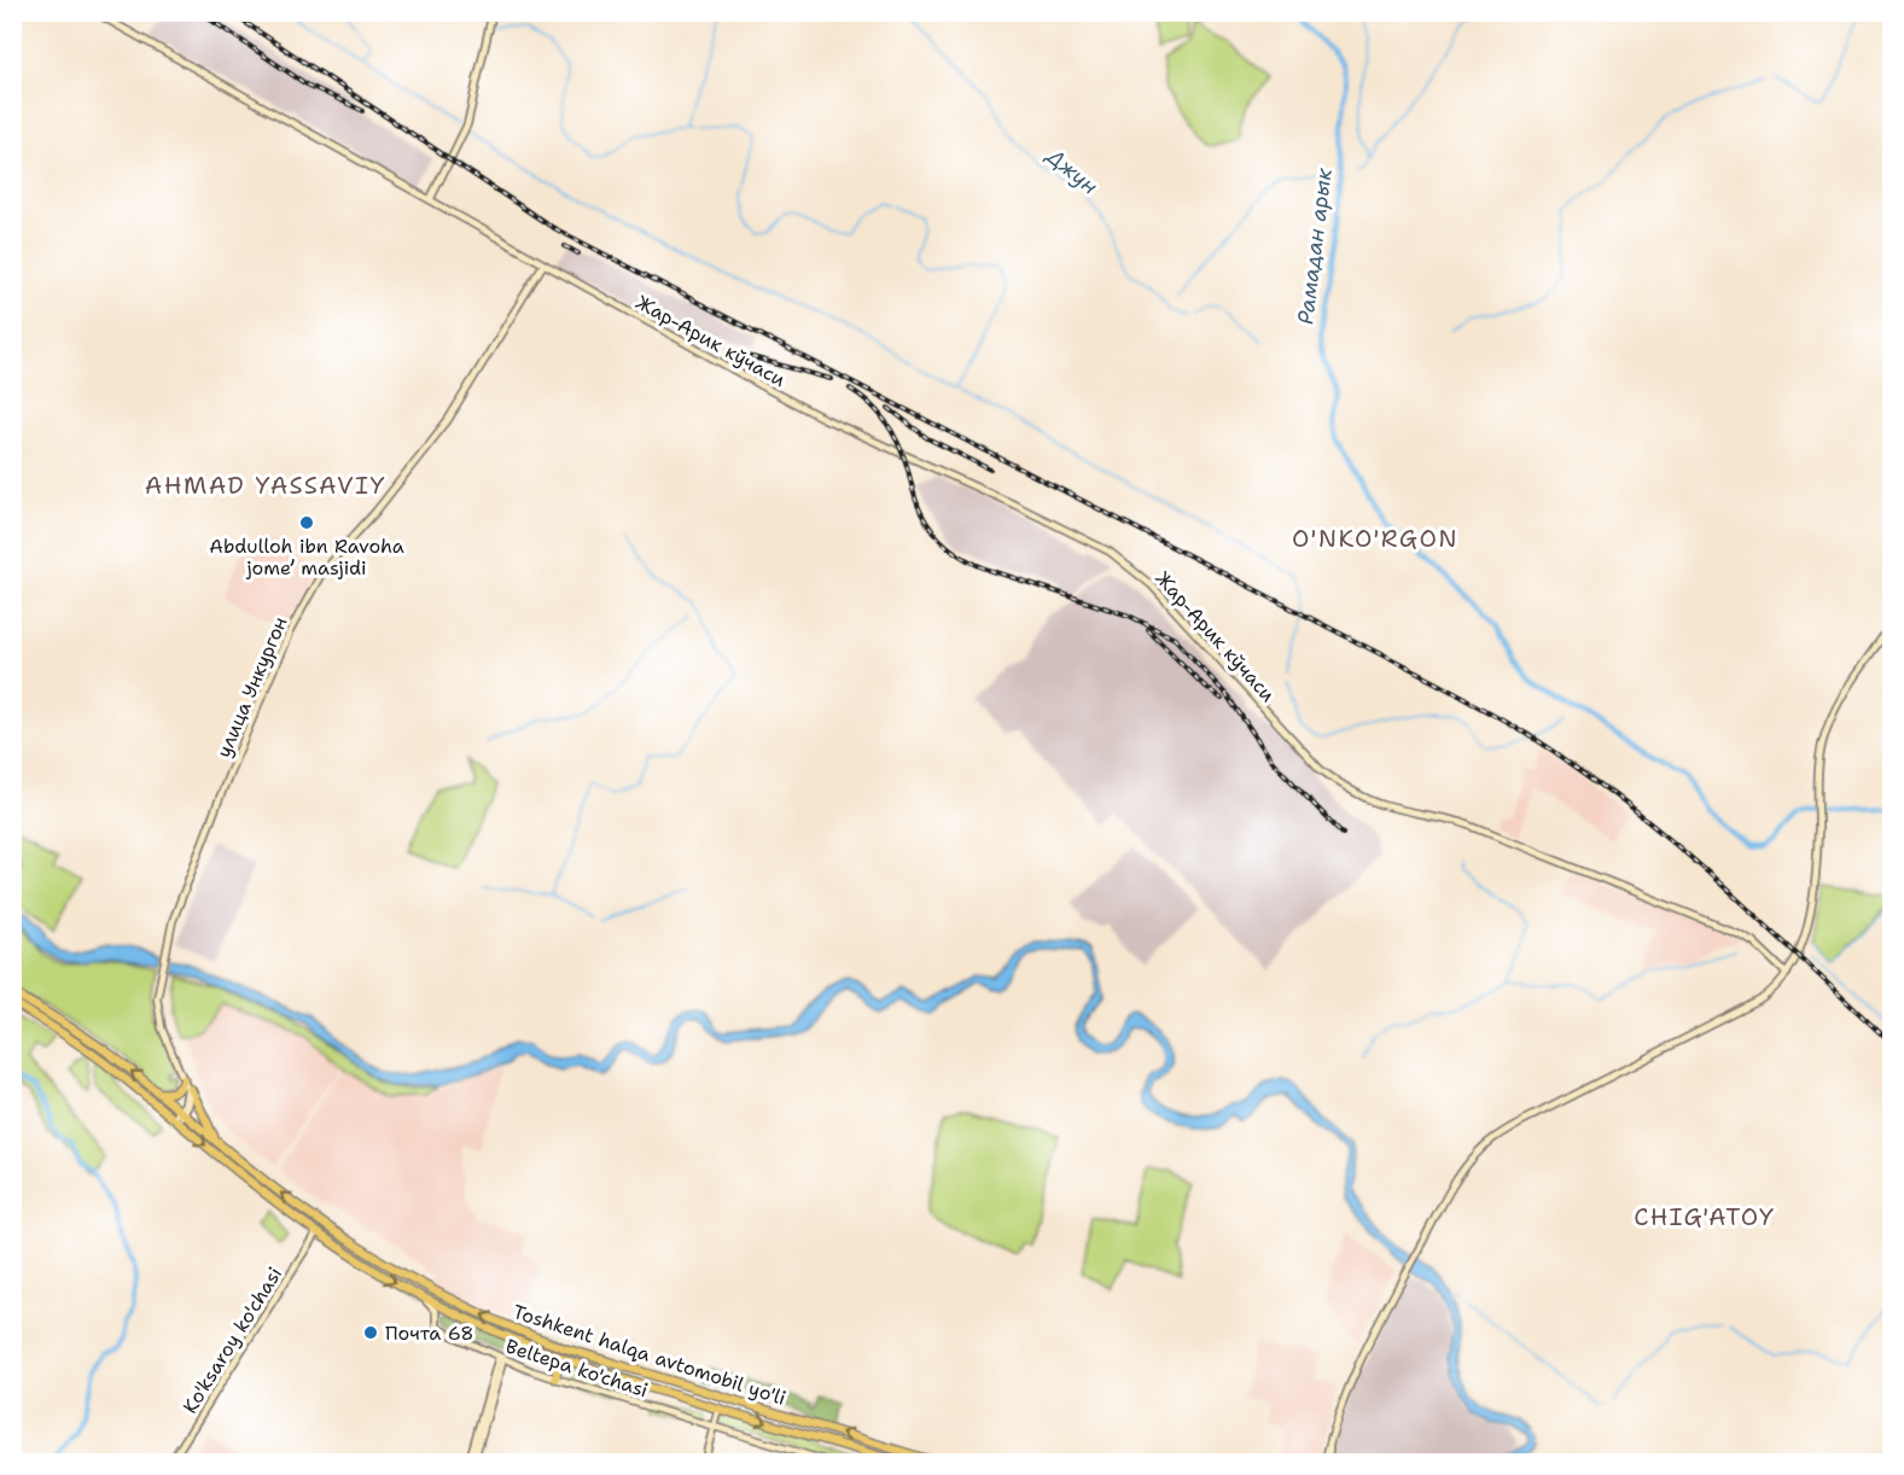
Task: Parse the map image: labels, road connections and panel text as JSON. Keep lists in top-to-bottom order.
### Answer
{
  "streets": {
    "highway": ["Toshkent halqa avtomobil yo'li"],
    "main road": [
      "Жар-Арик кўчаси",
      "улица Ункургон",
      "Ko'ksaroy ko'chasi",
      "Beltepa ko'chasi"
    ]
  },
  "crossings": [
    ["Жар-Арик кўчаси", "улица Ункургон"],
    ["Ko'ksaroy ko'chasi", "Toshkent halqa avtomobil yo'li"]
  ],
  "districts": ["AHMAD YASSAVIY", "O'NKO'RGON", "CHIG'ATOY"],
  "water": ["Джун", "Рамадан арык"],
  "places": ["Abdulloh ibn Ravoha jome’ masjidi", "Почта 68"]
}
